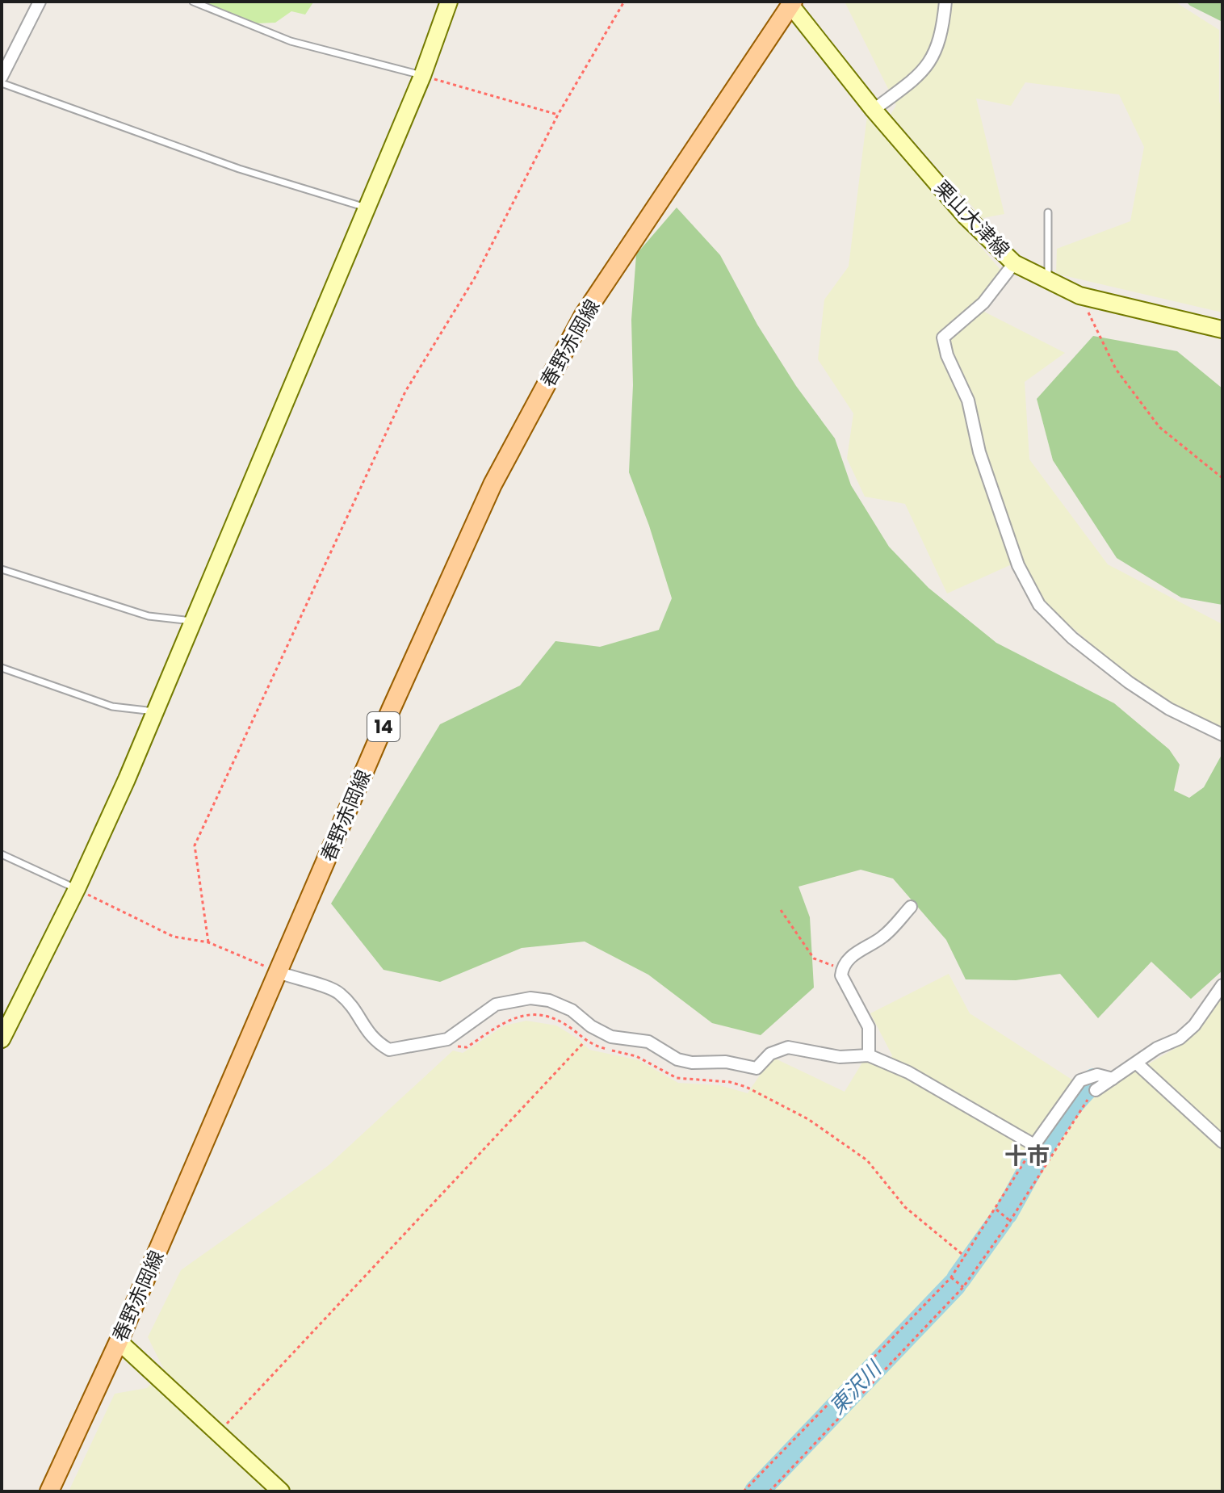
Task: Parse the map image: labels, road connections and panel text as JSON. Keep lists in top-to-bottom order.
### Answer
{
  "streets": {
    "main road": ["春野赤岡線", "14"],
    "street": ["栗山大津線"]
  },
  "crossings": [
    ["栗山大津線", "春野赤岡線"]
  ],
  "districts": ["十市"],
  "water": ["東沢川"]
}
